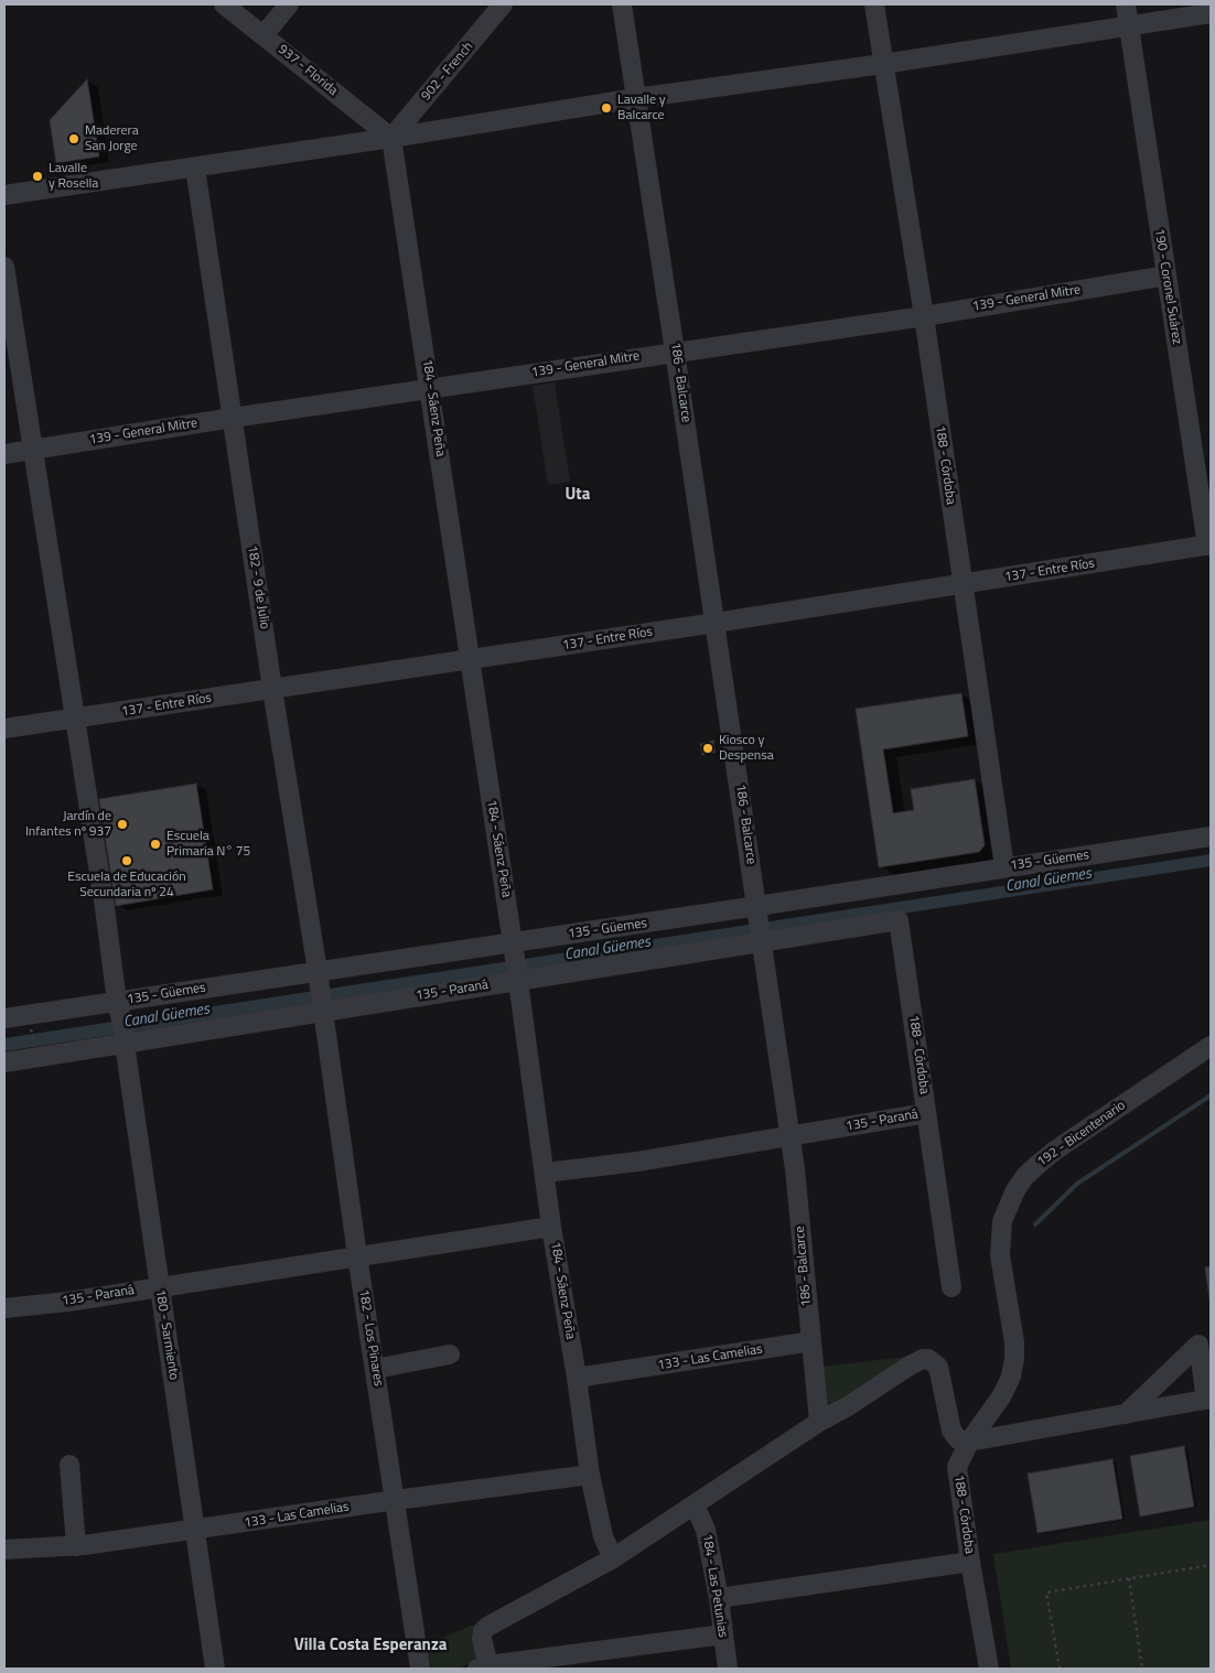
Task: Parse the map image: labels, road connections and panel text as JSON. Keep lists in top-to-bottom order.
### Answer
{
  "streets": {
    "street": [
      "937 - Florida",
      "902 - French",
      "190 - Coronel Suárez",
      "139 - General Mitre",
      "186 - Balcarce",
      "184 - Sáenz Peña",
      "188 - Córdoba",
      "137 - Entre Ríos",
      "182 - 9 de Julio",
      "135 - Güemes",
      "135 - Paraná",
      "192 - Bicentenario",
      "180 - Sarmiento",
      "182 - Los Pinares",
      "133 - Las Camelias",
      "184 - Las Petunias"
    ]
  },
  "crossings": [
    ["937 - Florida", "902 - French"],
    ["937 - Florida", "184 - Sáenz Peña"],
    ["902 - French", "184 - Sáenz Peña"],
    ["190 - Coronel Suárez", "139 - General Mitre"],
    ["190 - Coronel Suárez", "137 - Entre Ríos"],
    ["139 - General Mitre", "186 - Balcarce"],
    ["139 - General Mitre", "184 - Sáenz Peña"],
    ["139 - General Mitre", "188 - Córdoba"],
    ["139 - General Mitre", "182 - 9 de Julio"],
    ["139 - General Mitre", "180 - Sarmiento"],
    ["186 - Balcarce", "137 - Entre Ríos"],
    ["186 - Balcarce", "135 - Güemes"],
    ["186 - Balcarce", "135 - Paraná"],
    ["186 - Balcarce", "133 - Las Camelias"],
    ["184 - Sáenz Peña", "137 - Entre Ríos"],
    ["184 - Sáenz Peña", "135 - Güemes"],
    ["184 - Sáenz Peña", "135 - Paraná"],
    ["184 - Sáenz Peña", "133 - Las Camelias"],
    ["188 - Córdoba", "137 - Entre Ríos"],
    ["188 - Córdoba", "135 - Güemes"],
    ["188 - Córdoba", "135 - Paraná"],
    ["188 - Córdoba", "192 - Bicentenario"],
    ["137 - Entre Ríos", "182 - 9 de Julio"],
    ["137 - Entre Ríos", "180 - Sarmiento"],
    ["182 - 9 de Julio", "135 - Güemes"],
    ["182 - 9 de Julio", "135 - Paraná"],
    ["182 - 9 de Julio", "182 - Los Pinares"],
    ["135 - Güemes", "135 - Paraná"],
    ["135 - Güemes", "180 - Sarmiento"],
    ["135 - Paraná", "180 - Sarmiento"],
    ["135 - Paraná", "182 - Los Pinares"],
    ["180 - Sarmiento", "133 - Las Camelias"],
    ["182 - Los Pinares", "133 - Las Camelias"]
  ],
  "districts": ["Uta", "Villa Costa Esperanza"],
  "water": ["Canal Güemes"],
  "places": [
    "Lavalle y Balcarce",
    "Maderera San Jorge",
    "Lavalle y Rosella",
    "Kiosco y Despensa",
    "Jardín de Infantes nº 937",
    "Escuela Primaria N° 75",
    "Escuela de Educación Secundaria nº 24"
  ]
}
